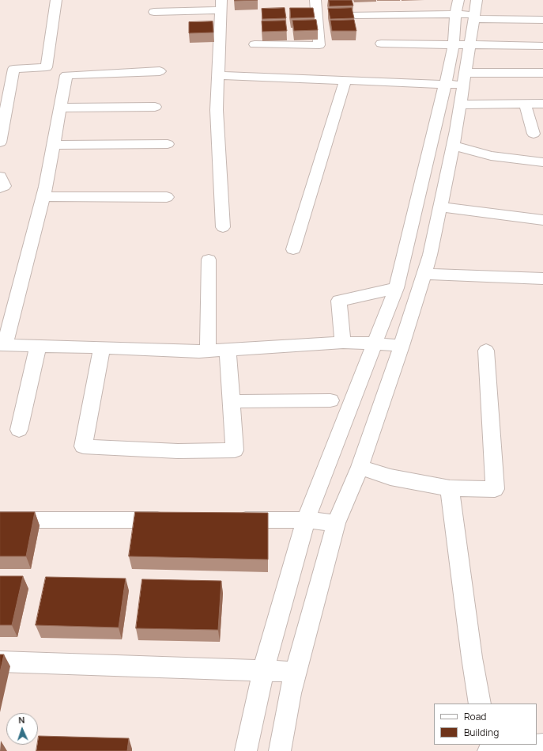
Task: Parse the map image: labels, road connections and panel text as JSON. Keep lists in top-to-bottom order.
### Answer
{
  "legend": ["Road", "Building"],
  "north": "top"
}
